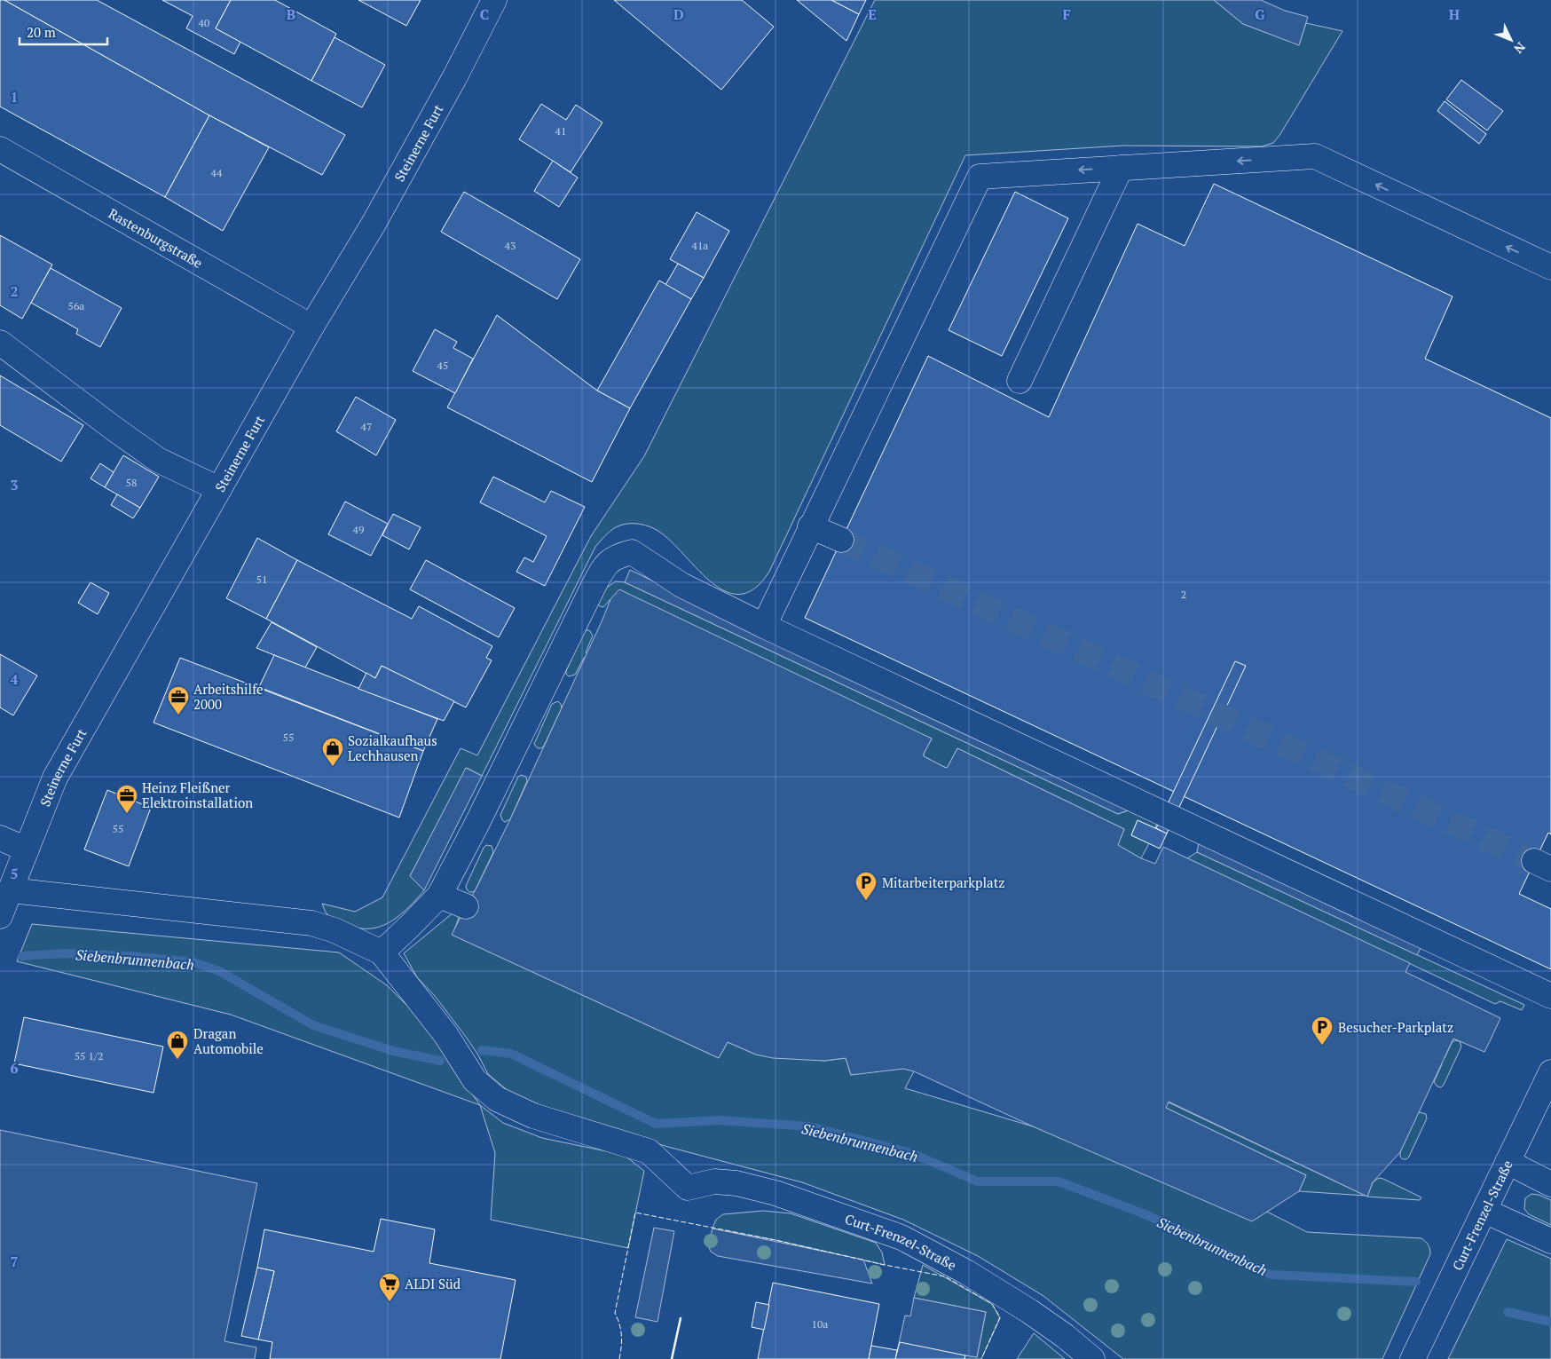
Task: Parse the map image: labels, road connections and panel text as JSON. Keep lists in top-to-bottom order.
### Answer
{
  "streets": {
    "street": ["Steinerne Furt", "Rastenburgstraße", "Curt-Frenzel-Straße"]
  },
  "crossings": [
    ["Steinerne Furt", "Rastenburgstraße"]
  ],
  "water": ["Siebenbrunnenbach"],
  "places": {
    "office": ["Arbeitshilfe 2000", "Heinz Fleißner Elektroinstallation"],
    "shop": ["Sozialkaufhaus Lechhausen", "Dragan Automobile"],
    "parking": ["Mitarbeiterparkplatz", "Besucher-Parkplatz"],
    "supermarket": ["ALDI Süd"]
  },
  "house_numbers": [
    "40",
    "41",
    "44",
    "43",
    "41a",
    "56a",
    "45",
    "47",
    "58",
    "49",
    "51",
    "2",
    "55",
    "55",
    "55 1/2",
    "10a"
  ],
  "scale_bar": "20 m",
  "north": "bottom right",
  "grid": {
    "columns": [
      "B",
      "C",
      "D",
      "E",
      "F",
      "G",
      "H"
    ],
    "rows": [
      "1",
      "2",
      "3",
      "4",
      "5",
      "6",
      "7"
    ]
  }
}
